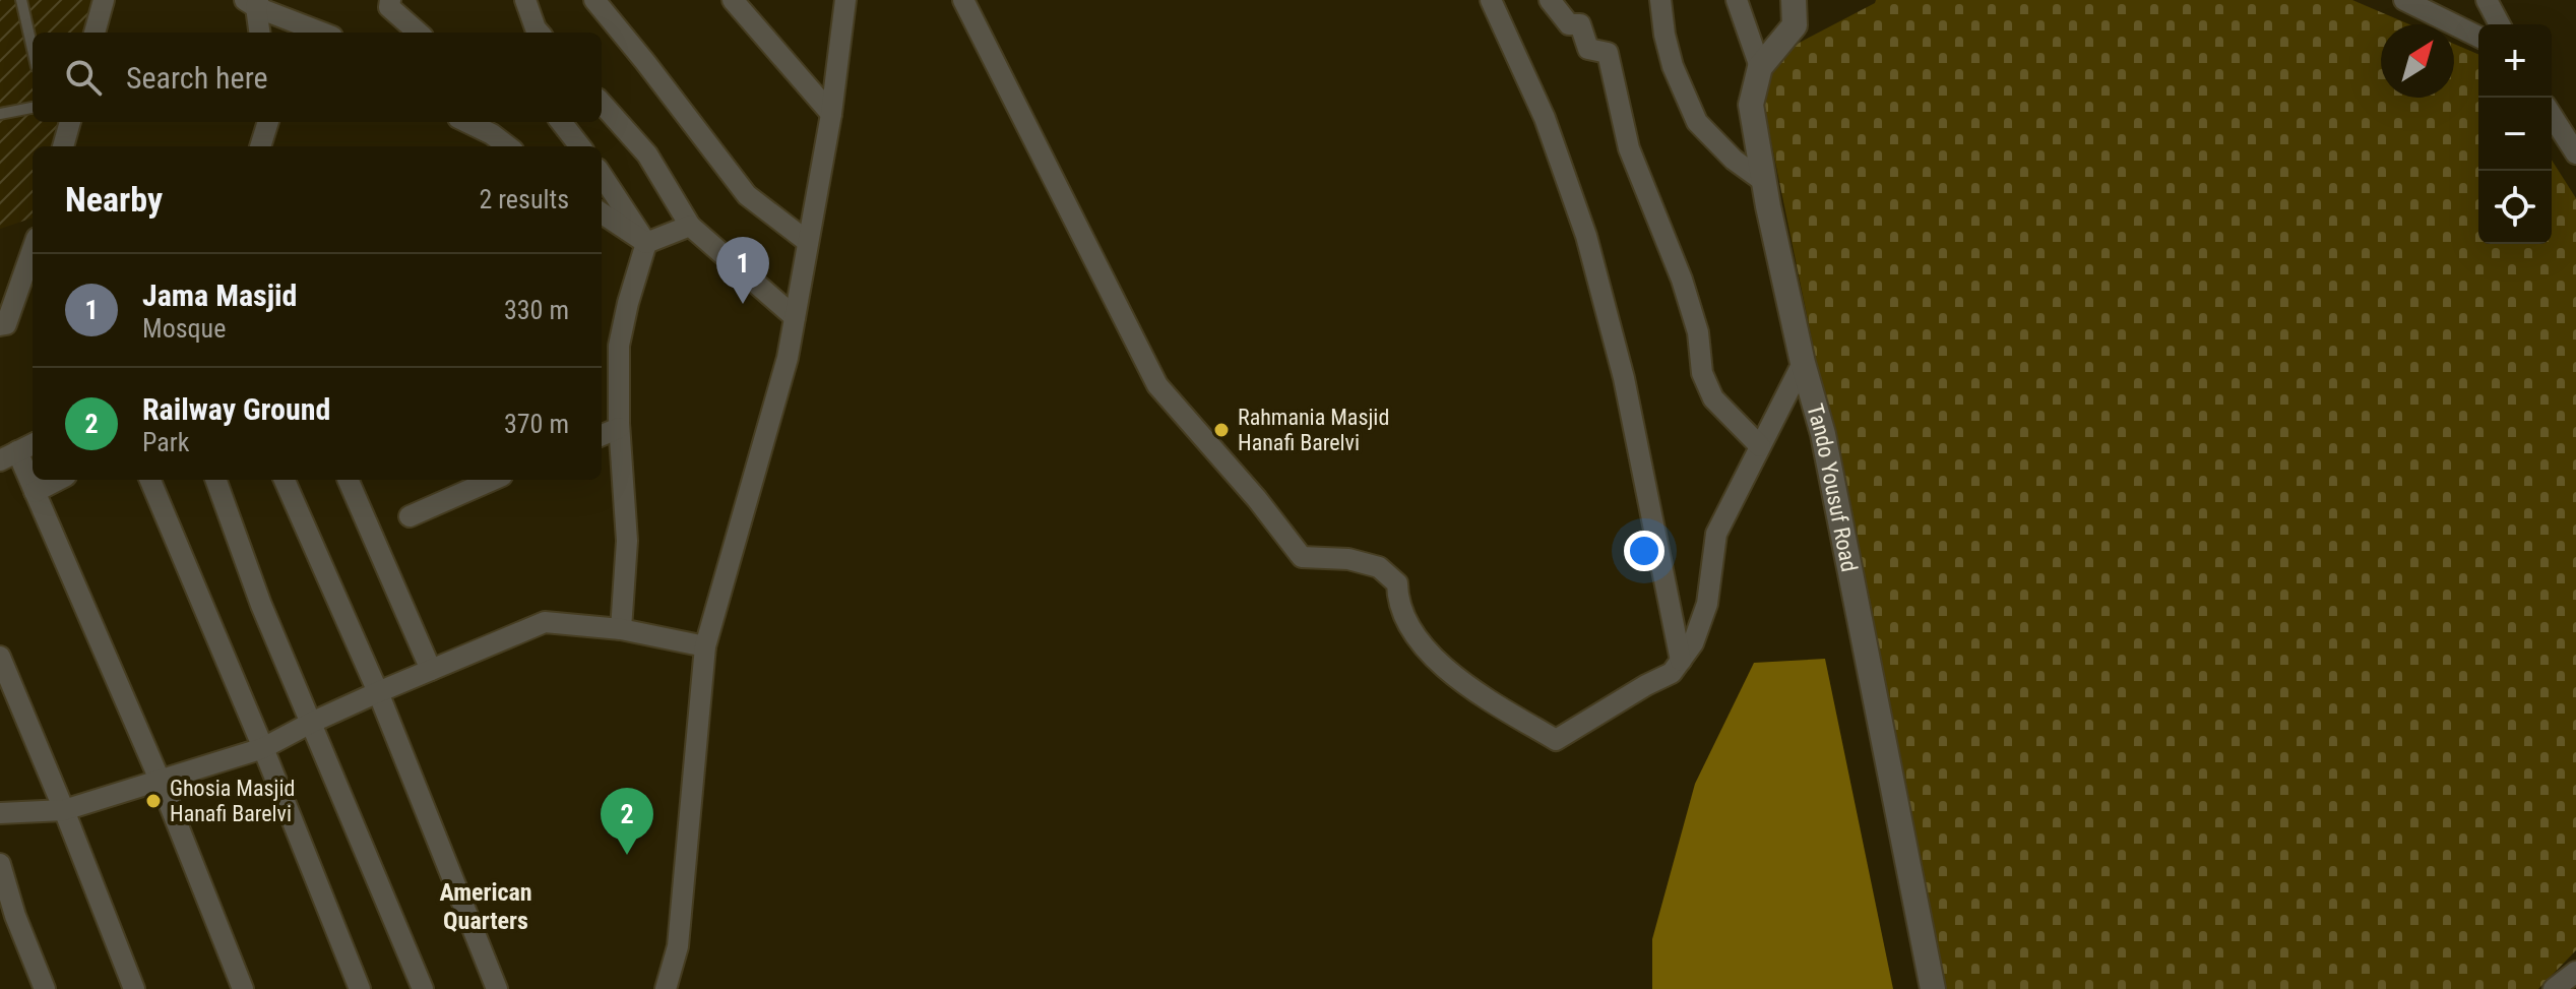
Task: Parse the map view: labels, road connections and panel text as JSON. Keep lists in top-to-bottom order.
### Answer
{
  "streets": {
    "street": ["Tando Yousuf Road"]
  },
  "districts": ["American Quarters"],
  "places": ["Rahmania Masjid Hanafi Barelvi", "Ghosia Masjid Hanafi Barelvi"],
  "north": "top right",
  "page": {
    "map_buttons": ["+", "−"],
    "search": "Search here",
    "heading": ["Nearby", "2 results"],
    "pins": ["1", "2"],
    "list": [
      {
        "mark": "1",
        "name": "Jama Masjid",
        "note": "Mosque",
        "value": "330 m"
      },
      {
        "mark": "2",
        "name": "Railway Ground",
        "note": "Park",
        "value": "370 m"
      }
    ]
  }
}
